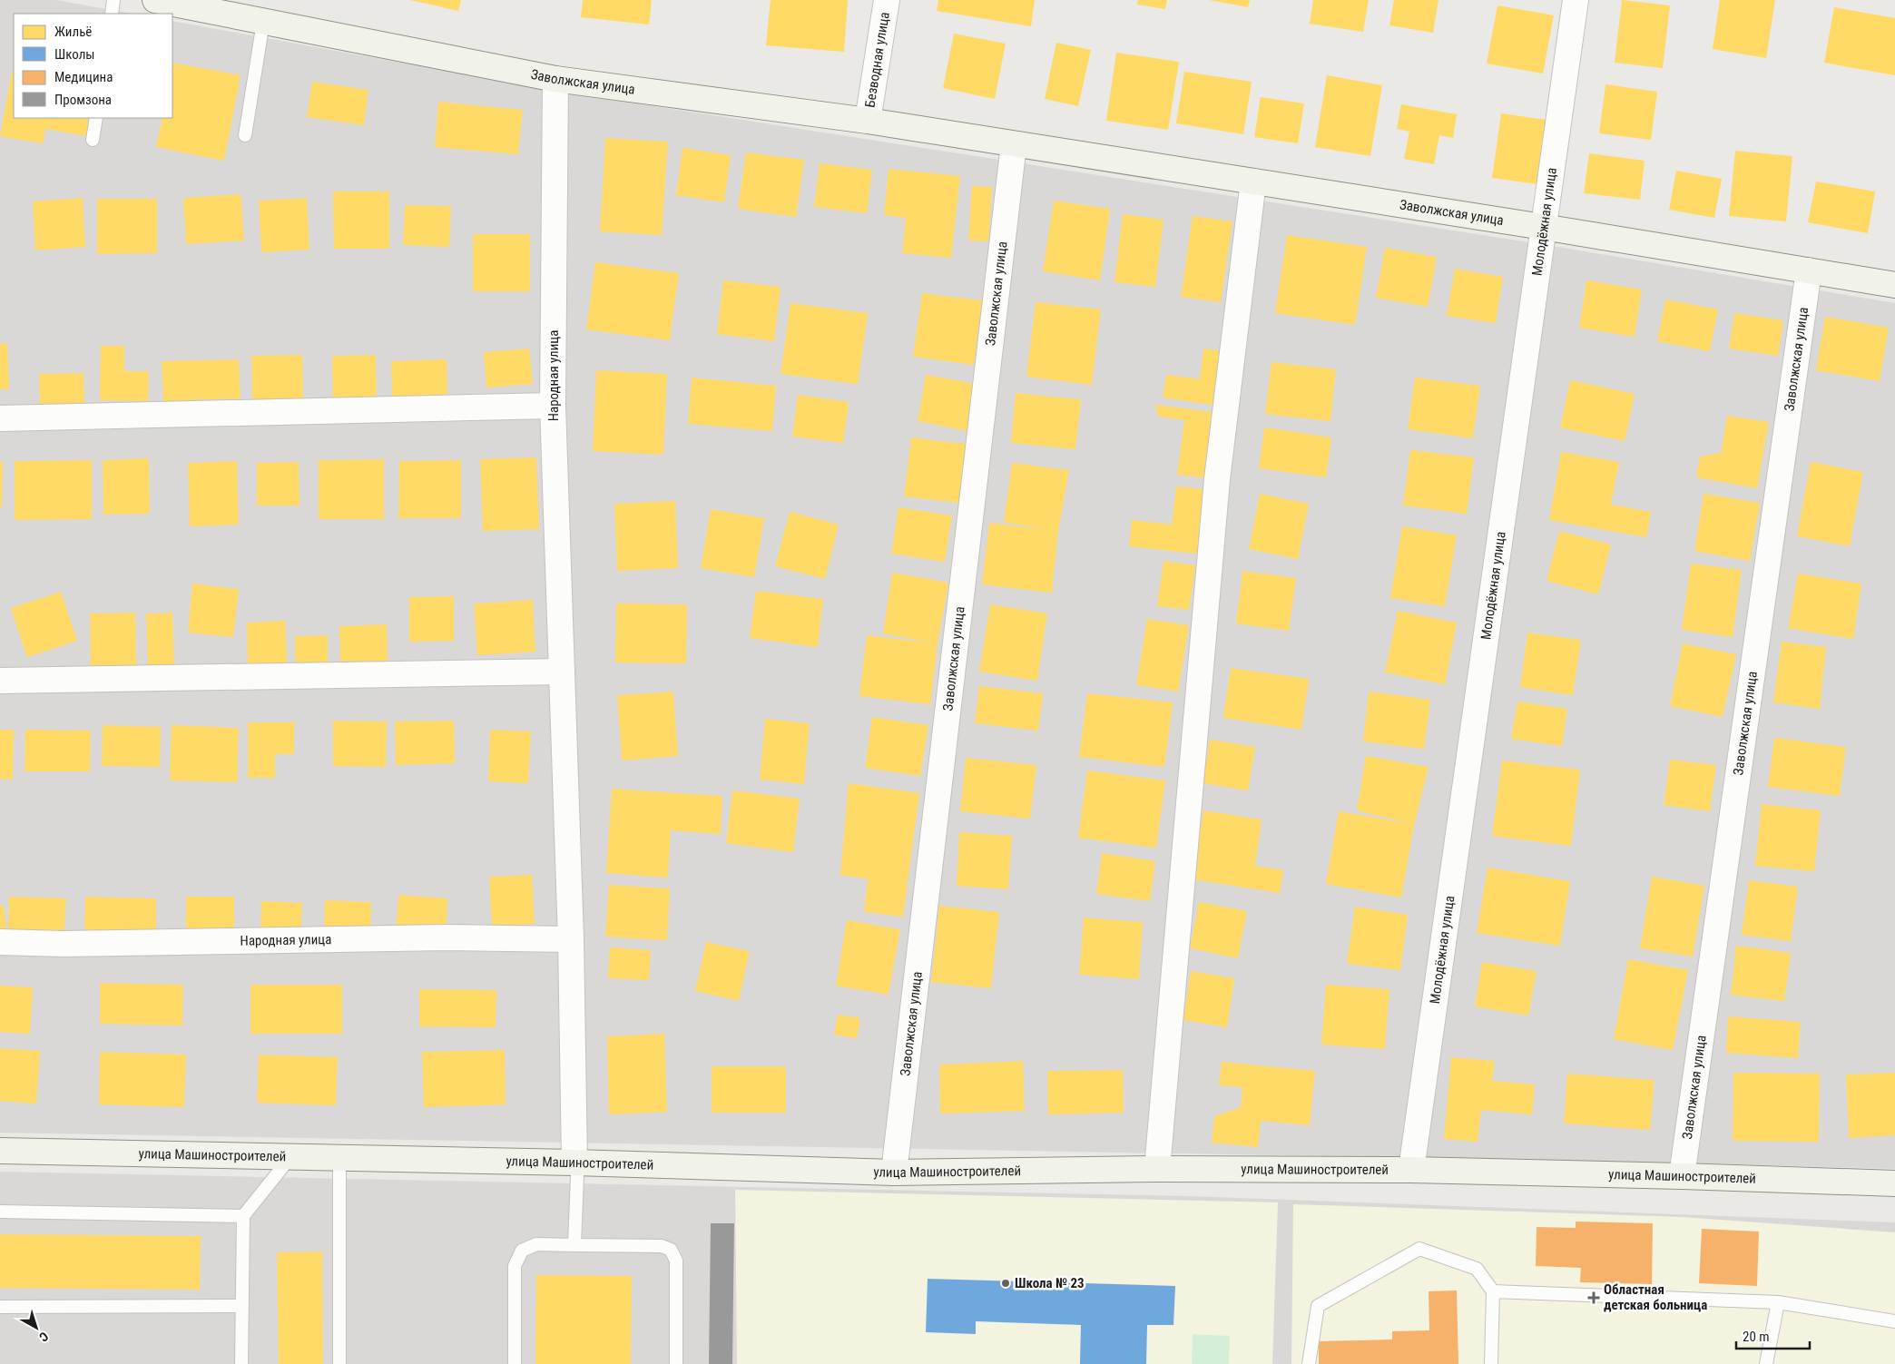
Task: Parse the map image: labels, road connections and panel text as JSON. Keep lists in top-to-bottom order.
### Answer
{
  "streets": {
    "street": [
      "Безводная улица",
      "Заволжская улица",
      "Молодёжная улица",
      "Народная улица",
      "улица Машиностроителей"
    ]
  },
  "crossings": [
    ["Безводная улица", "Заволжская улица"],
    ["Заволжская улица", "Молодёжная улица"],
    ["Заволжская улица", "Народная улица"],
    ["Заволжская улица", "улица Машиностроителей"],
    ["Молодёжная улица", "улица Машиностроителей"],
    ["Народная улица", "улица Машиностроителей"]
  ],
  "places": {
    "other": ["Школа № 23"],
    "health": ["Областная детская больница"]
  },
  "legend": [
    "Жильё",
    "Школы",
    "Медицина",
    "Промзона"
  ],
  "scale_bar": "20 m",
  "north": "bottom right"
}
